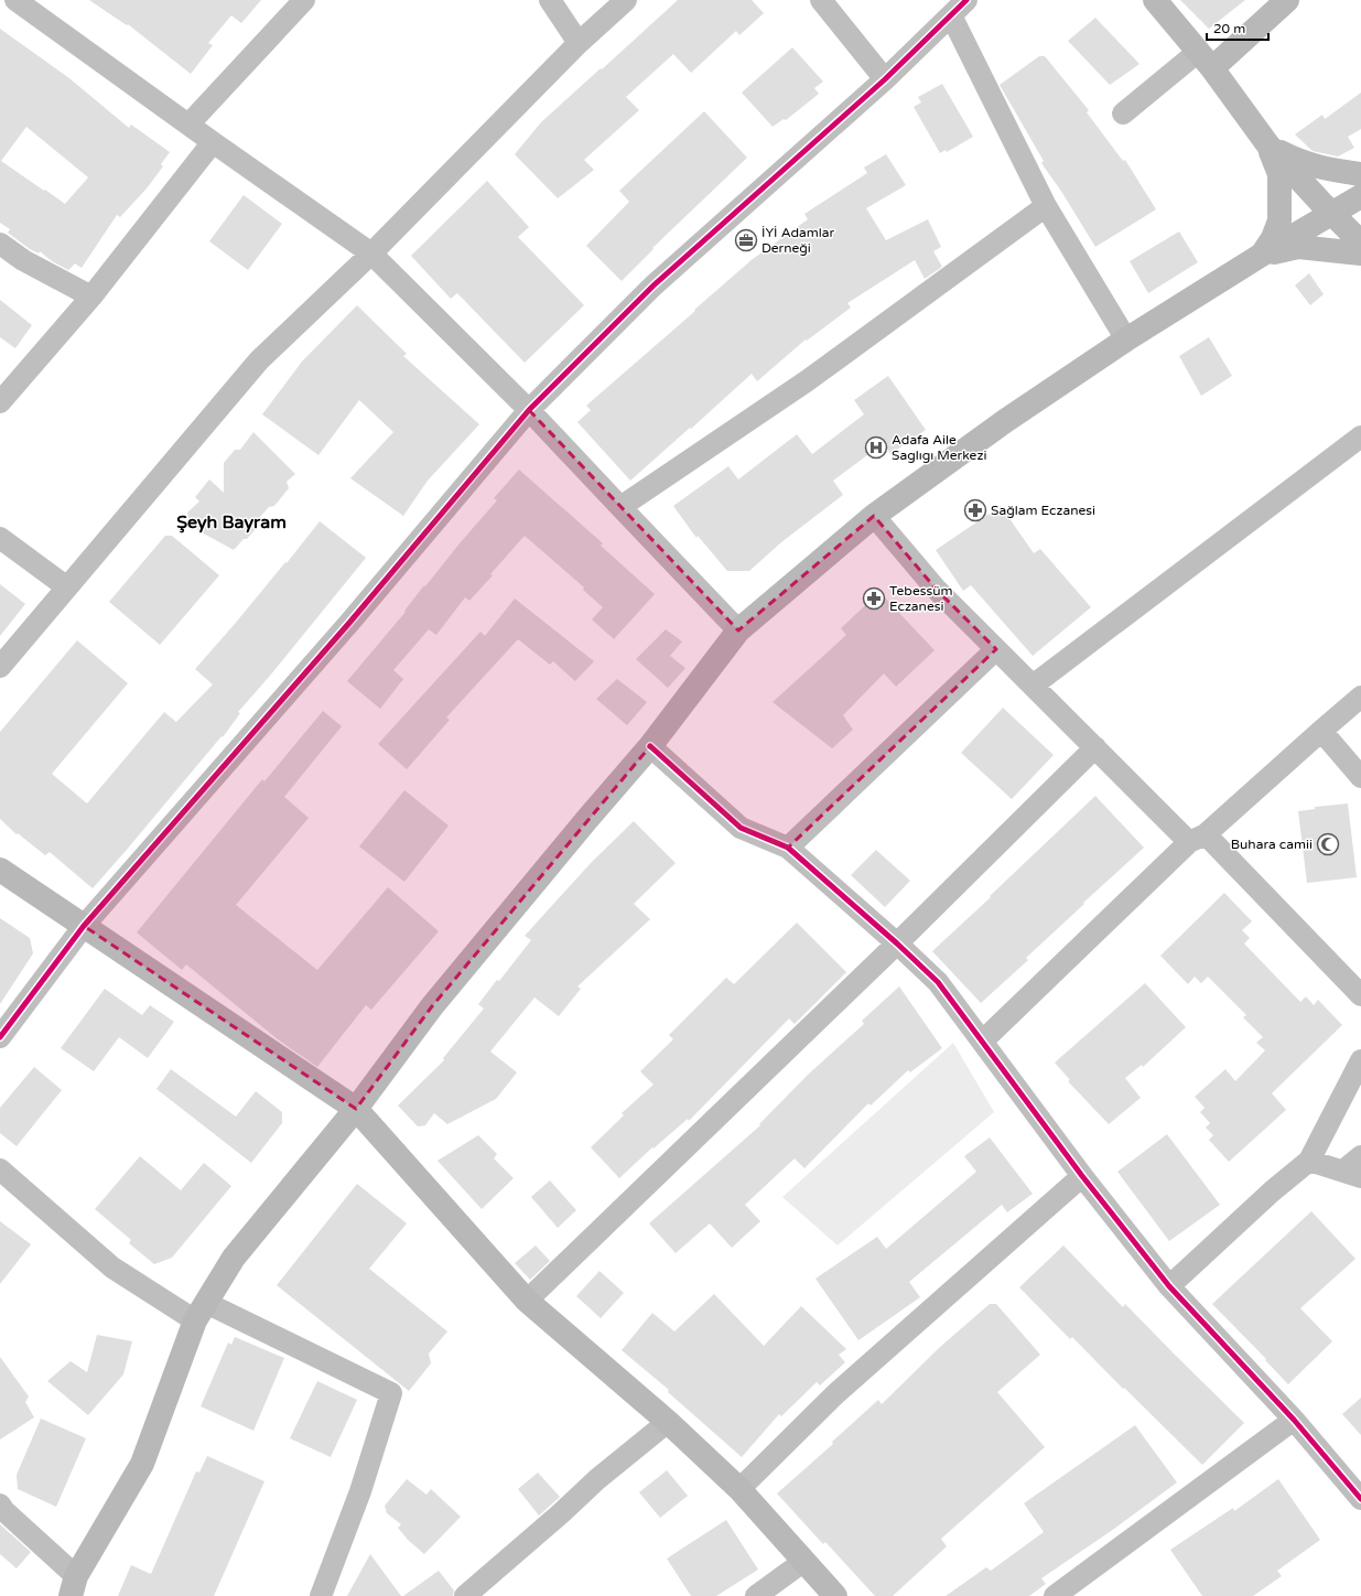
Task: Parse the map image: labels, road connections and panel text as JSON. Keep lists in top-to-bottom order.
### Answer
{
  "districts": ["Şeyh Bayram"],
  "places": {
    "office": ["İYİ Adamlar Derneği"],
    "hospital": ["Adafa Aile Saglıgı Merkezi"],
    "pharmacy": ["Sağlam Eczanesi", "Tebessüm Eczanesi"],
    "mosque": ["Buhara camii"]
  },
  "scale_bar": "20 m"
}
